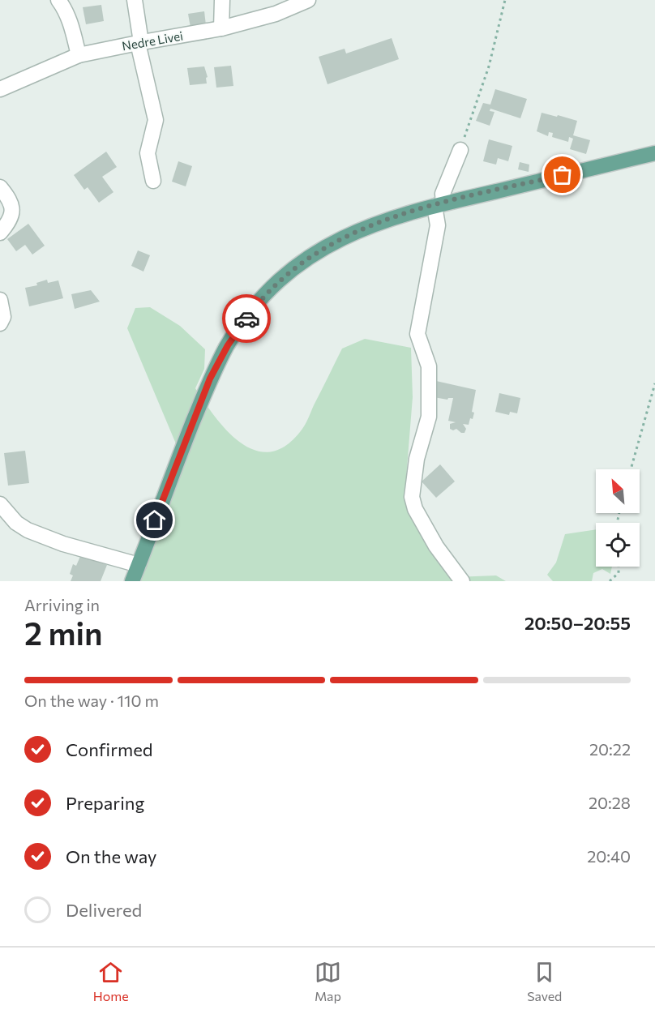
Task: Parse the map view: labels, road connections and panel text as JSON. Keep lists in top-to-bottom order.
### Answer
{
  "streets": {
    "street": ["Nedre Livei"]
  },
  "north": "top left",
  "page": {
    "heading": ["2 min", "Arriving in", "20:50–20:55"],
    "bar": "On the way · 110 m",
    "list": [
      ["Confirmed", "20:22"],
      ["Preparing", "20:28"],
      ["On the way", "20:40"],
      "Delivered"
    ],
    "tabs": ["Home", "Map", "Saved"]
  }
}
